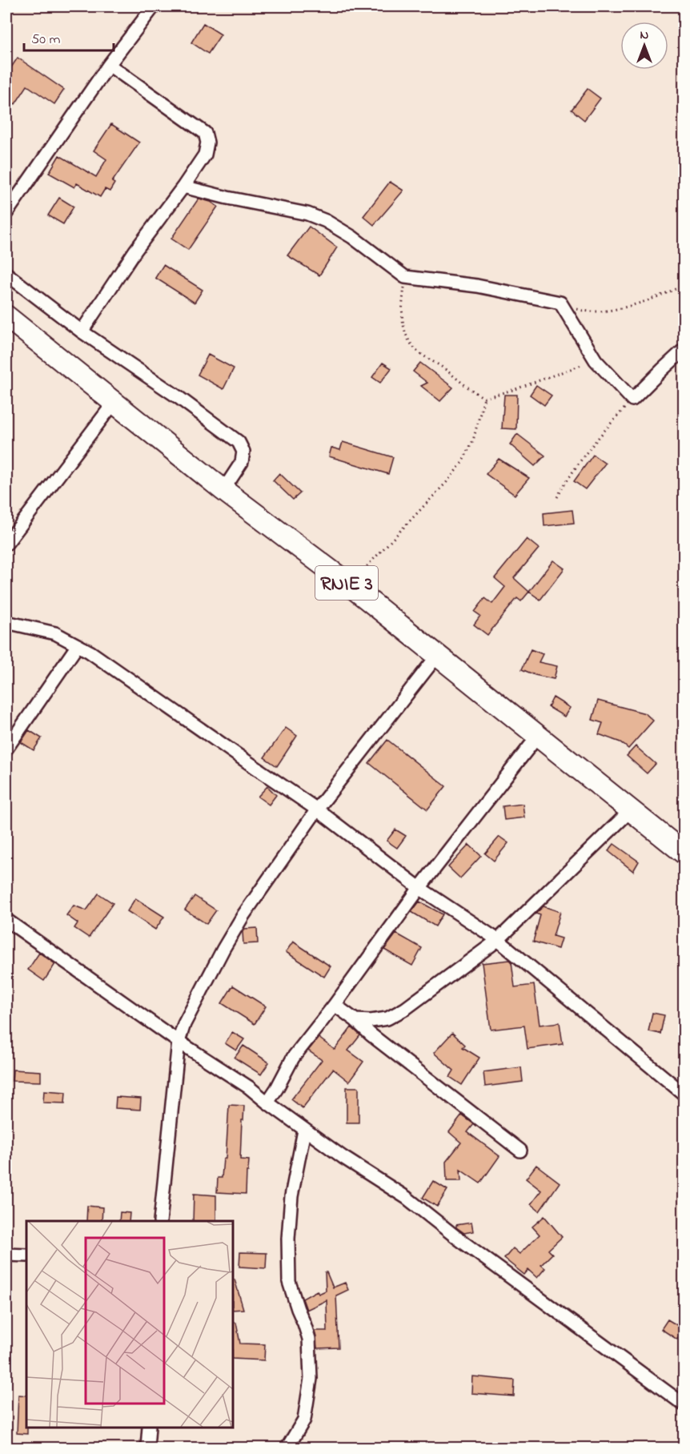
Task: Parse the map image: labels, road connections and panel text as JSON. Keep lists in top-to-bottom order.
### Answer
{
  "streets": {
    "highway": ["RNIE 3"]
  },
  "scale_bar": "50 m",
  "north": "top"
}
